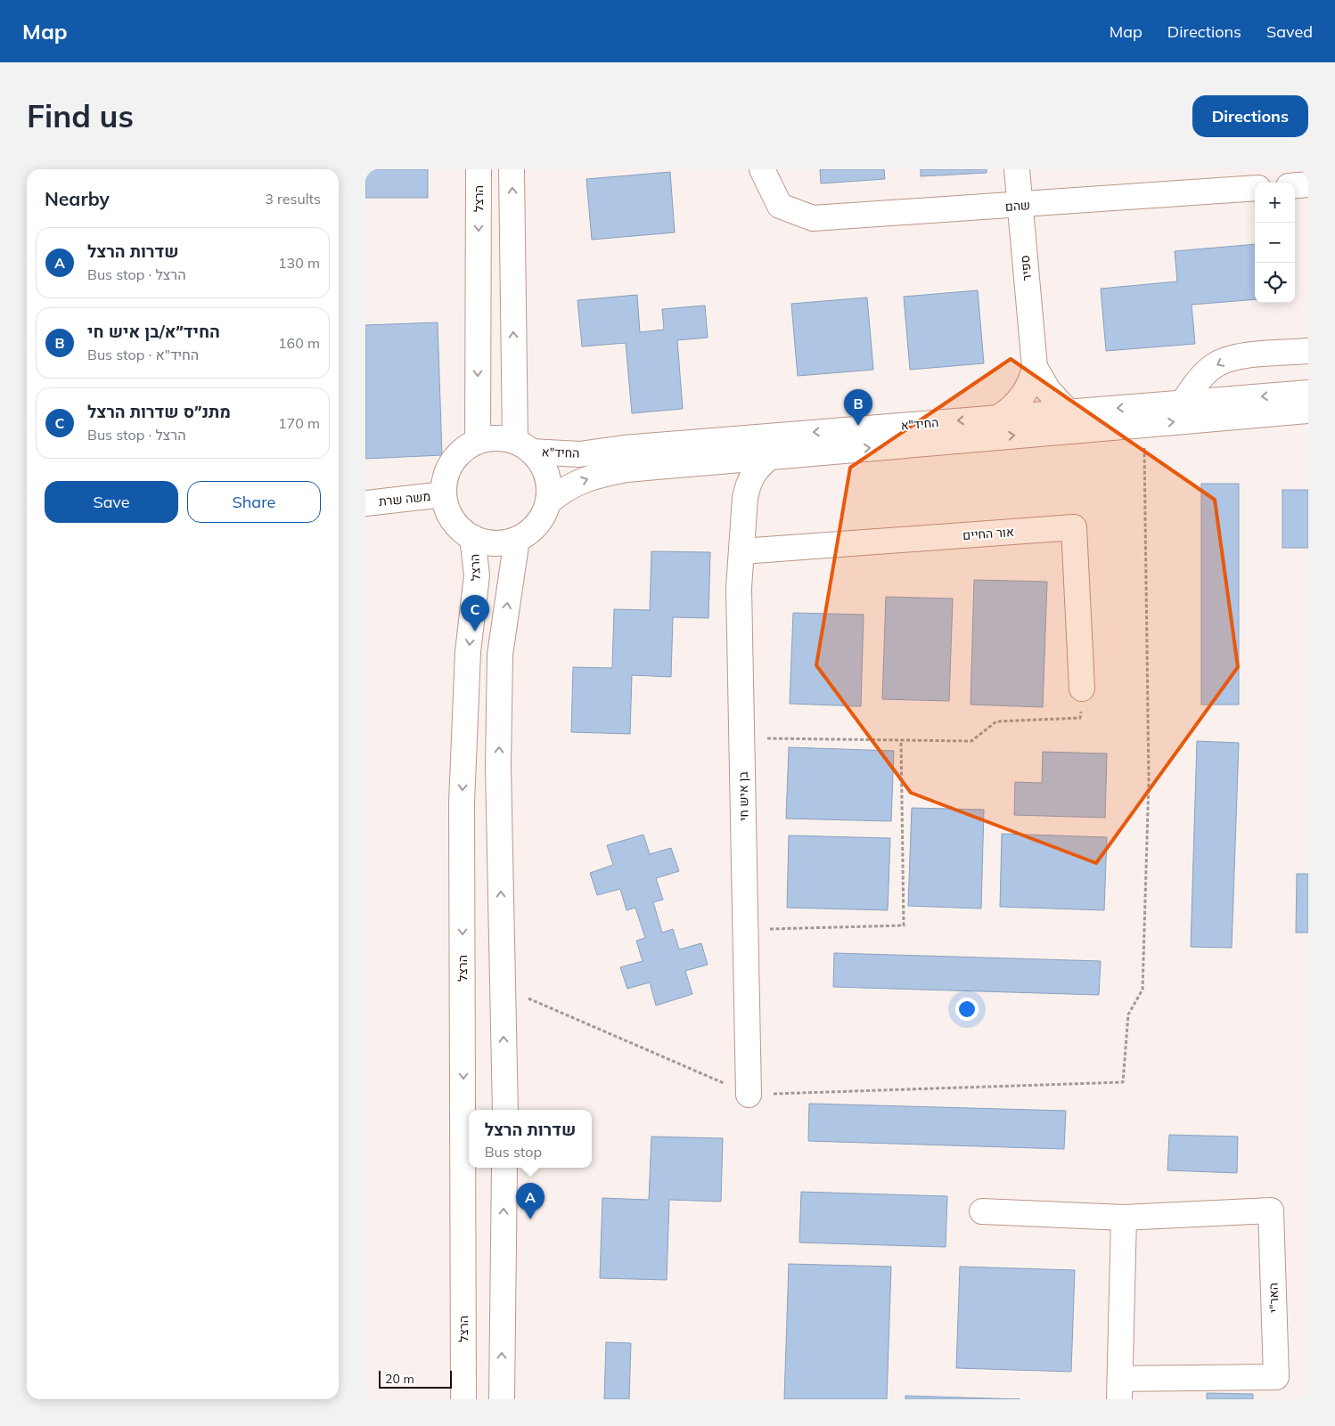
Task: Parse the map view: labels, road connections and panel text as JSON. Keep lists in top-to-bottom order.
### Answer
{
  "streets": {
    "street": [
      "הרצל",
      "שהם",
      "ספיר",
      "החיד\"א",
      "משה שרת",
      "אור החיים",
      "בן איש חי",
      "האר\"י"
    ]
  },
  "crossings": [
    ["הרצל", "החיד\"א"],
    ["הרצל", "משה שרת"],
    ["שהם", "ספיר"],
    ["ספיר", "החיד\"א"],
    ["החיד\"א", "משה שרת"],
    ["החיד\"א", "בן איש חי"],
    ["אור החיים", "בן איש חי"]
  ],
  "scale_bar": "20 m",
  "page": {
    "header": "Map",
    "nav": ["Map", "Directions", "Saved"],
    "buttons": [
      "Directions",
      ["Save", "Share"]
    ],
    "title": "Find us",
    "heading": ["Nearby", "3 results"],
    "map_buttons": ["+", "−"],
    "list": [
      {
        "mark": "A",
        "name": "שדרות הרצל",
        "note": "Bus stop · הרצל",
        "value": "130 m"
      },
      {
        "mark": "B",
        "name": "החיד״א/בן איש חי",
        "note": "Bus stop · החיד\"א",
        "value": "160 m"
      },
      {
        "mark": "C",
        "name": "מתנ״ס שדרות הרצל",
        "note": "Bus stop · הרצל",
        "value": "170 m"
      }
    ],
    "pins": ["B", "C", "A"],
    "popup": ["שדרות הרצל", "Bus stop"],
    "scale": "20 m"
  }
}
